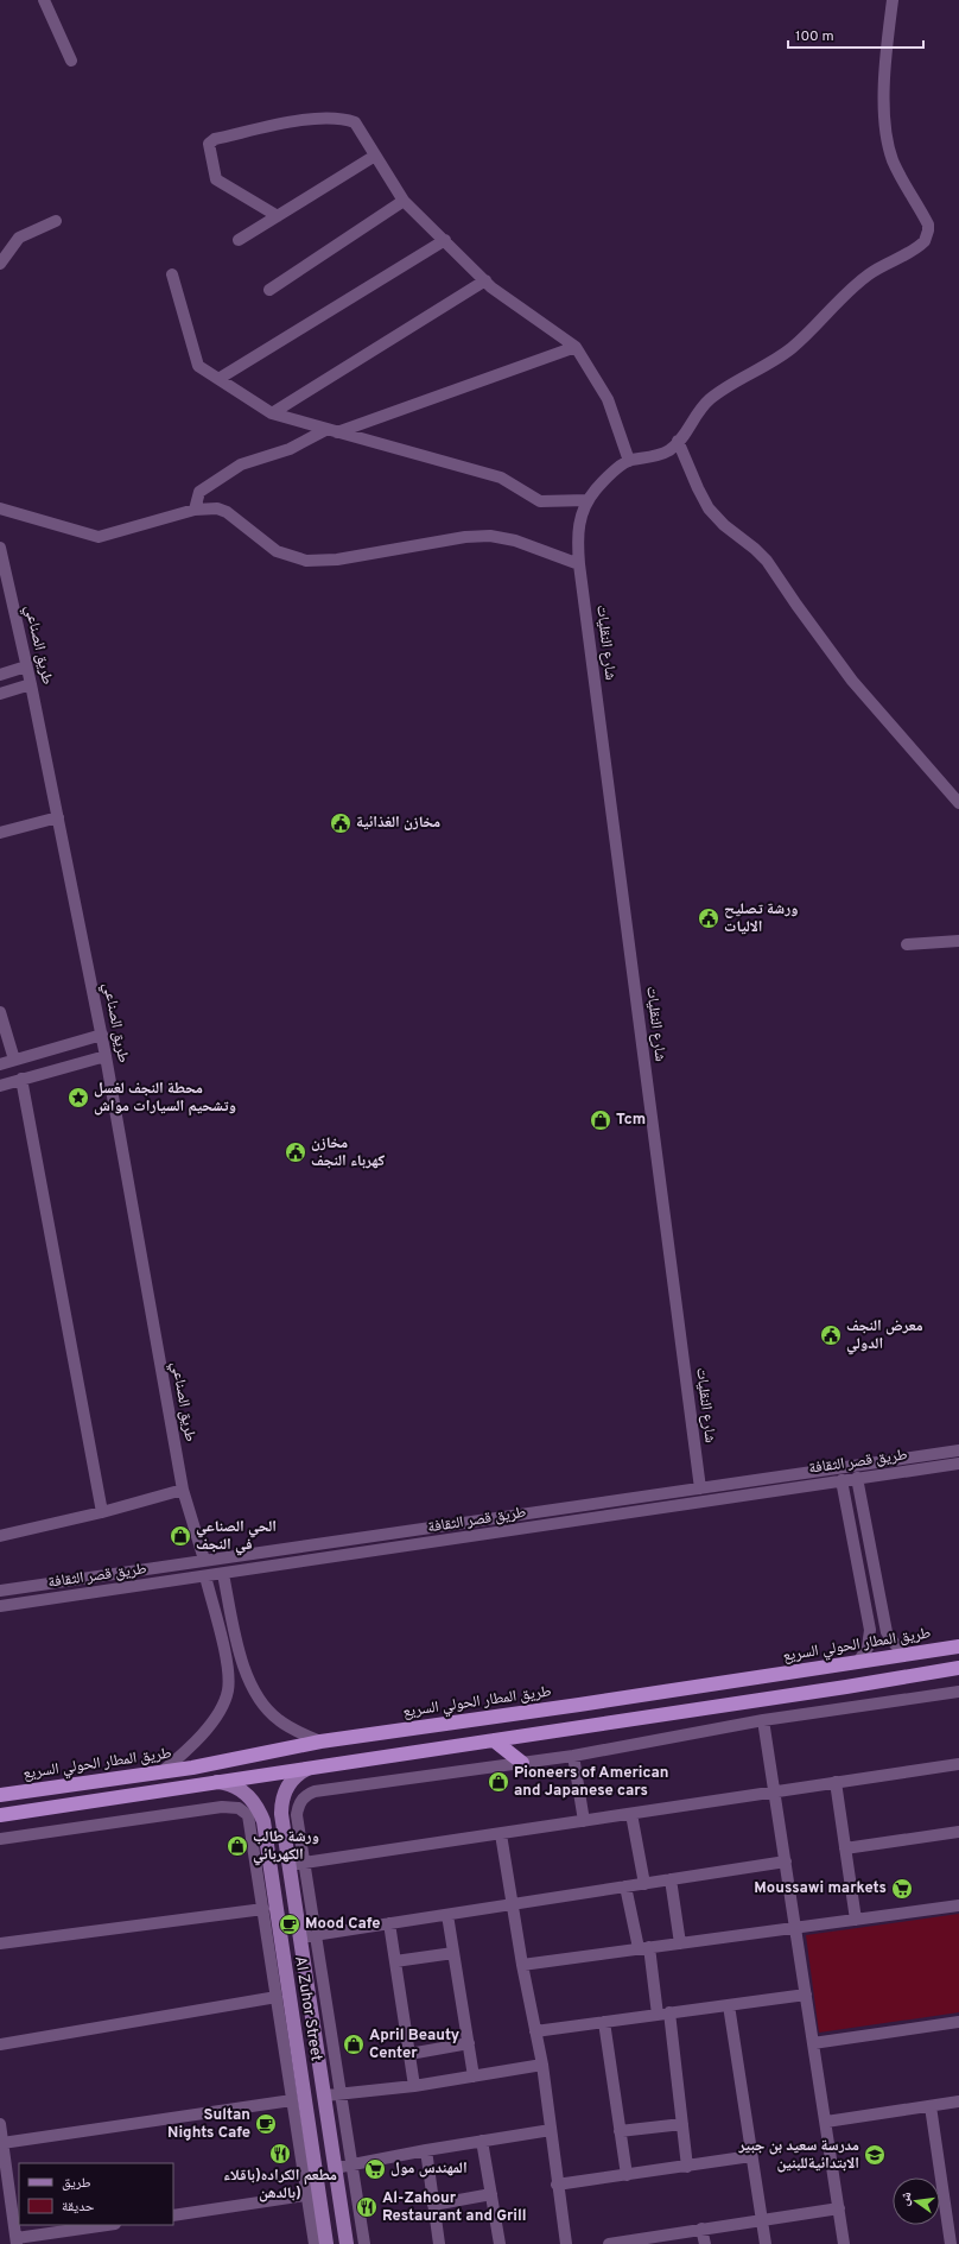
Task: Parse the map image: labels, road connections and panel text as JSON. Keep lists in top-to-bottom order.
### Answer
{
  "streets": {
    "highway": ["طريق المطار الحولي السريع"],
    "main road": ["Al Zuhor Street"],
    "street": ["شارع النقليات", "طريق الصناعي", "طريق قصر الثقافة"]
  },
  "crossings": [
    ["شارع النقليات", "طريق قصر الثقافة"],
    ["طريق الصناعي", "طريق قصر الثقافة"]
  ],
  "places": {
    "public building": [
      "مخازن الغذائية",
      "ورشة تصليح الاليات",
      "مخازن كهرباء النجف",
      "معرض النجف الدولي"
    ],
    "place": ["محطة النجف لغسل وتشحيم السيارات مواش"],
    "shop": [
      "Tcm",
      "الحي الصناعي في النجف",
      "Pioneers of American and Japanese cars",
      "ورشة طالب الكهربائي",
      "April Beauty Center"
    ],
    "supermarket": ["Moussawi markets", "المهندس مول"],
    "cafe": ["Mood Cafe", "Sultan Nights Cafe"],
    "restaurant": ["مطعم الكراده(باقلاء بالدهن)", "Al-Zahour Restaurant and Grill"],
    "school or university": ["مدرسة سعيد بن جبير الابتدائيةللبنين"]
  },
  "legend": ["طريق", "حديقة"],
  "scale_bar": "100 m",
  "north": "left"
}
